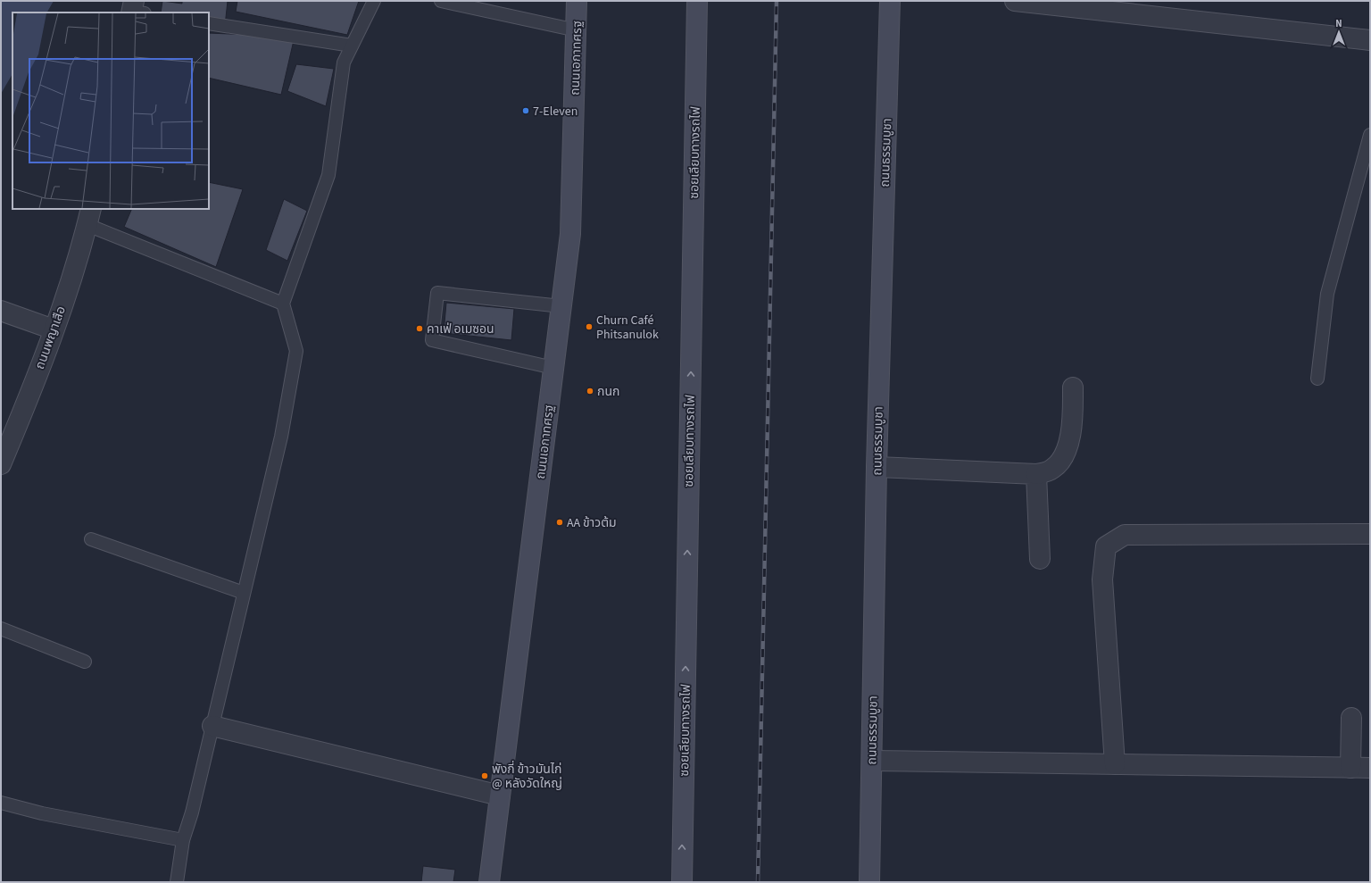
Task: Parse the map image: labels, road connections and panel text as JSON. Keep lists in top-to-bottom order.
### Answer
{
  "streets": {
    "main road": ["ถนนเอกาทศรฐ", "ซอยเลียบทางรถไฟ", "ถนนธรรมบูชา"],
    "street": ["ถนนพญาเสือ"]
  },
  "one_way": ["ซอยเลียบทางรถไฟ"],
  "places": [
    "7-Eleven",
    "Churn Café Phitsanulok",
    "คาเฟ่ อเมซอน",
    "กนก",
    "AA ข้าวต้ม",
    "พังกี่ ข้าวมันไก่ @ หลังวัดใหญ่"
  ],
  "north": "top"
}
